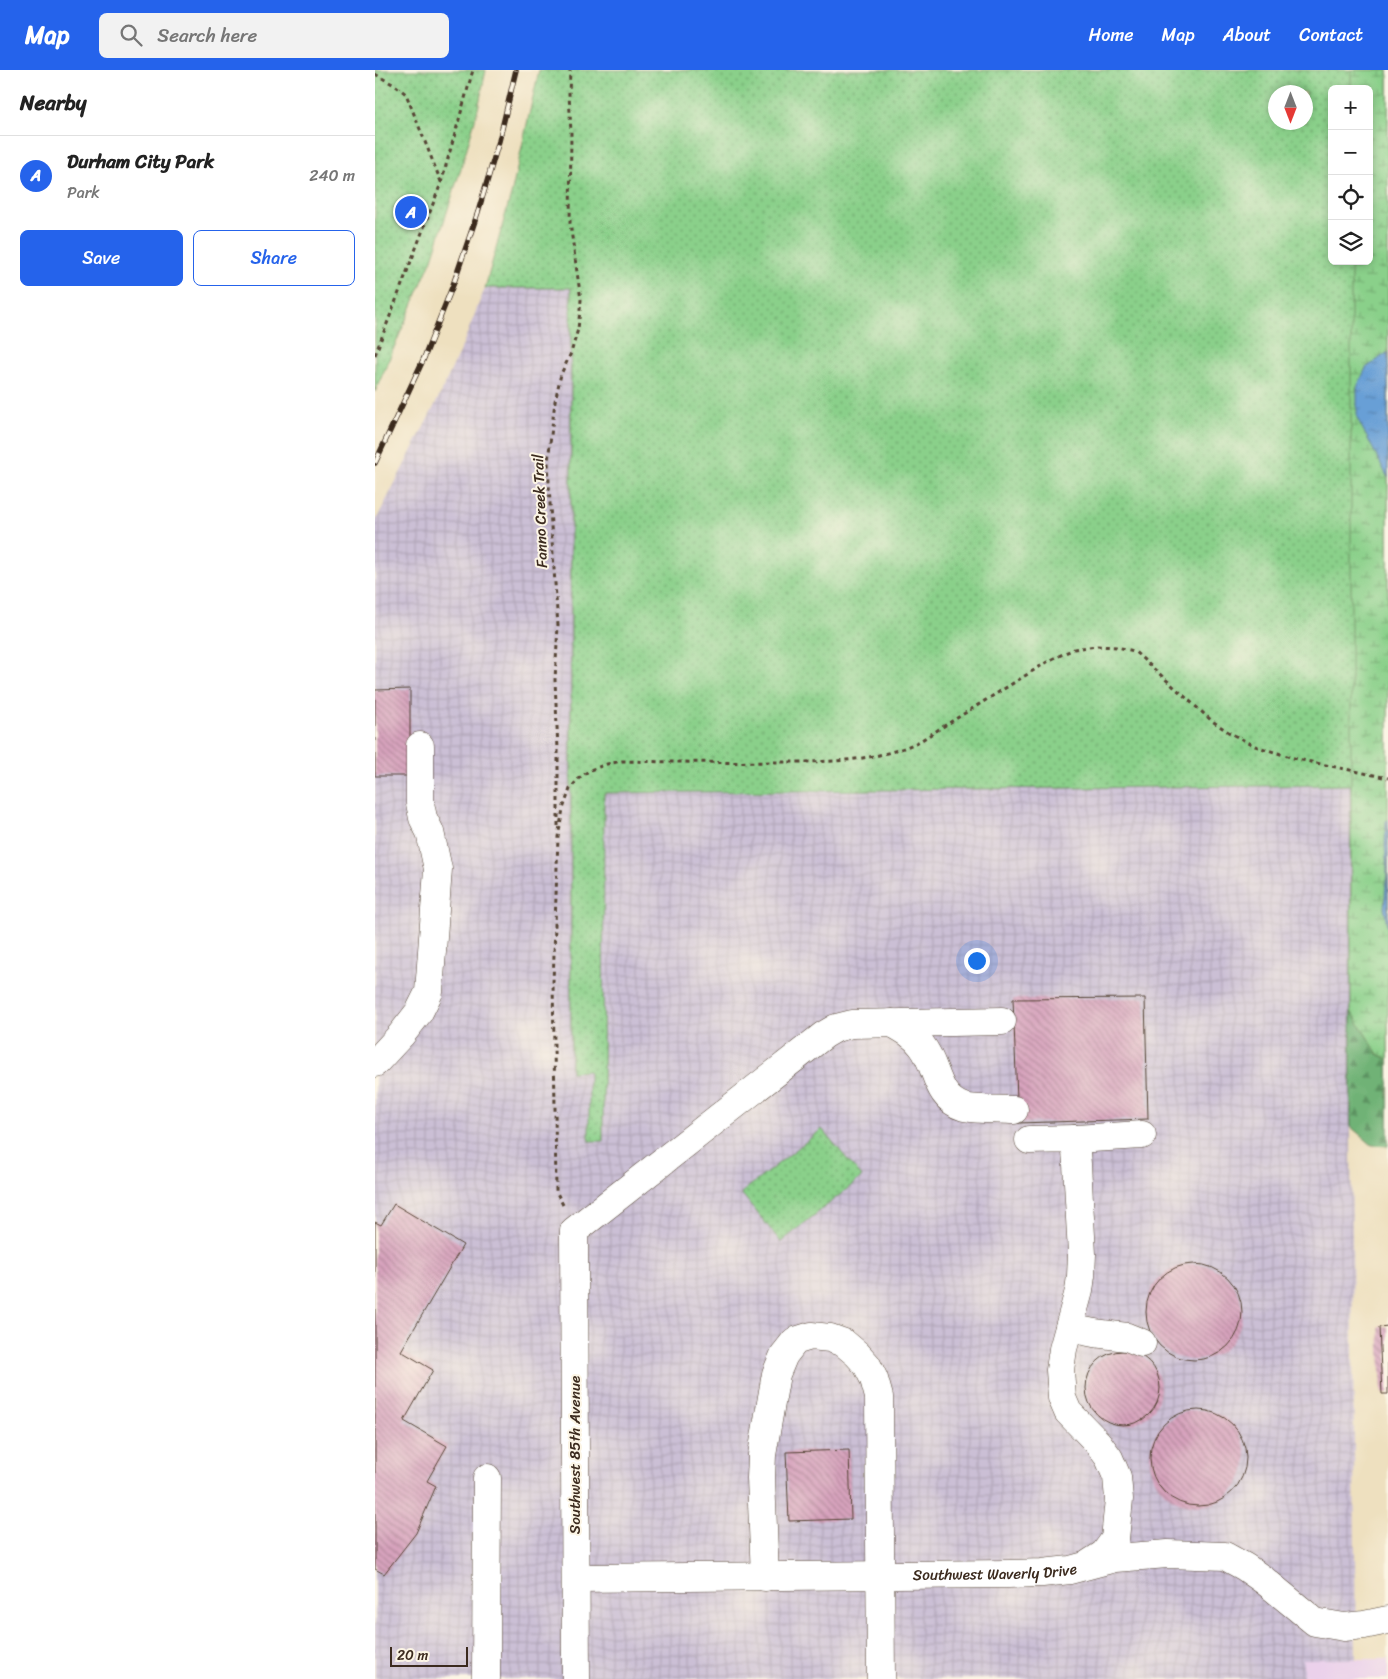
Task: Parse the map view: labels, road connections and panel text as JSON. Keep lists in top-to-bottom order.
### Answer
{
  "streets": {
    "street": ["Southwest 85th Avenue", "Southwest Waverly Drive"],
    "path": ["Fanno Creek Trail"]
  },
  "crossings": [
    ["Southwest 85th Avenue", "Southwest Waverly Drive"]
  ],
  "scale_bar": "20 m",
  "north": "bottom",
  "page": {
    "header": "Map",
    "search": "Search here",
    "nav": [
      "Home",
      "Map",
      "About",
      "Contact"
    ],
    "heading": "Nearby",
    "map_buttons": ["+", "−"],
    "list": [
      {
        "mark": "A",
        "name": "Durham City Park",
        "note": "Park",
        "value": "240 m"
      }
    ],
    "pins": "A",
    "buttons": ["Save", "Share"],
    "scale": "20 m"
  }
}
